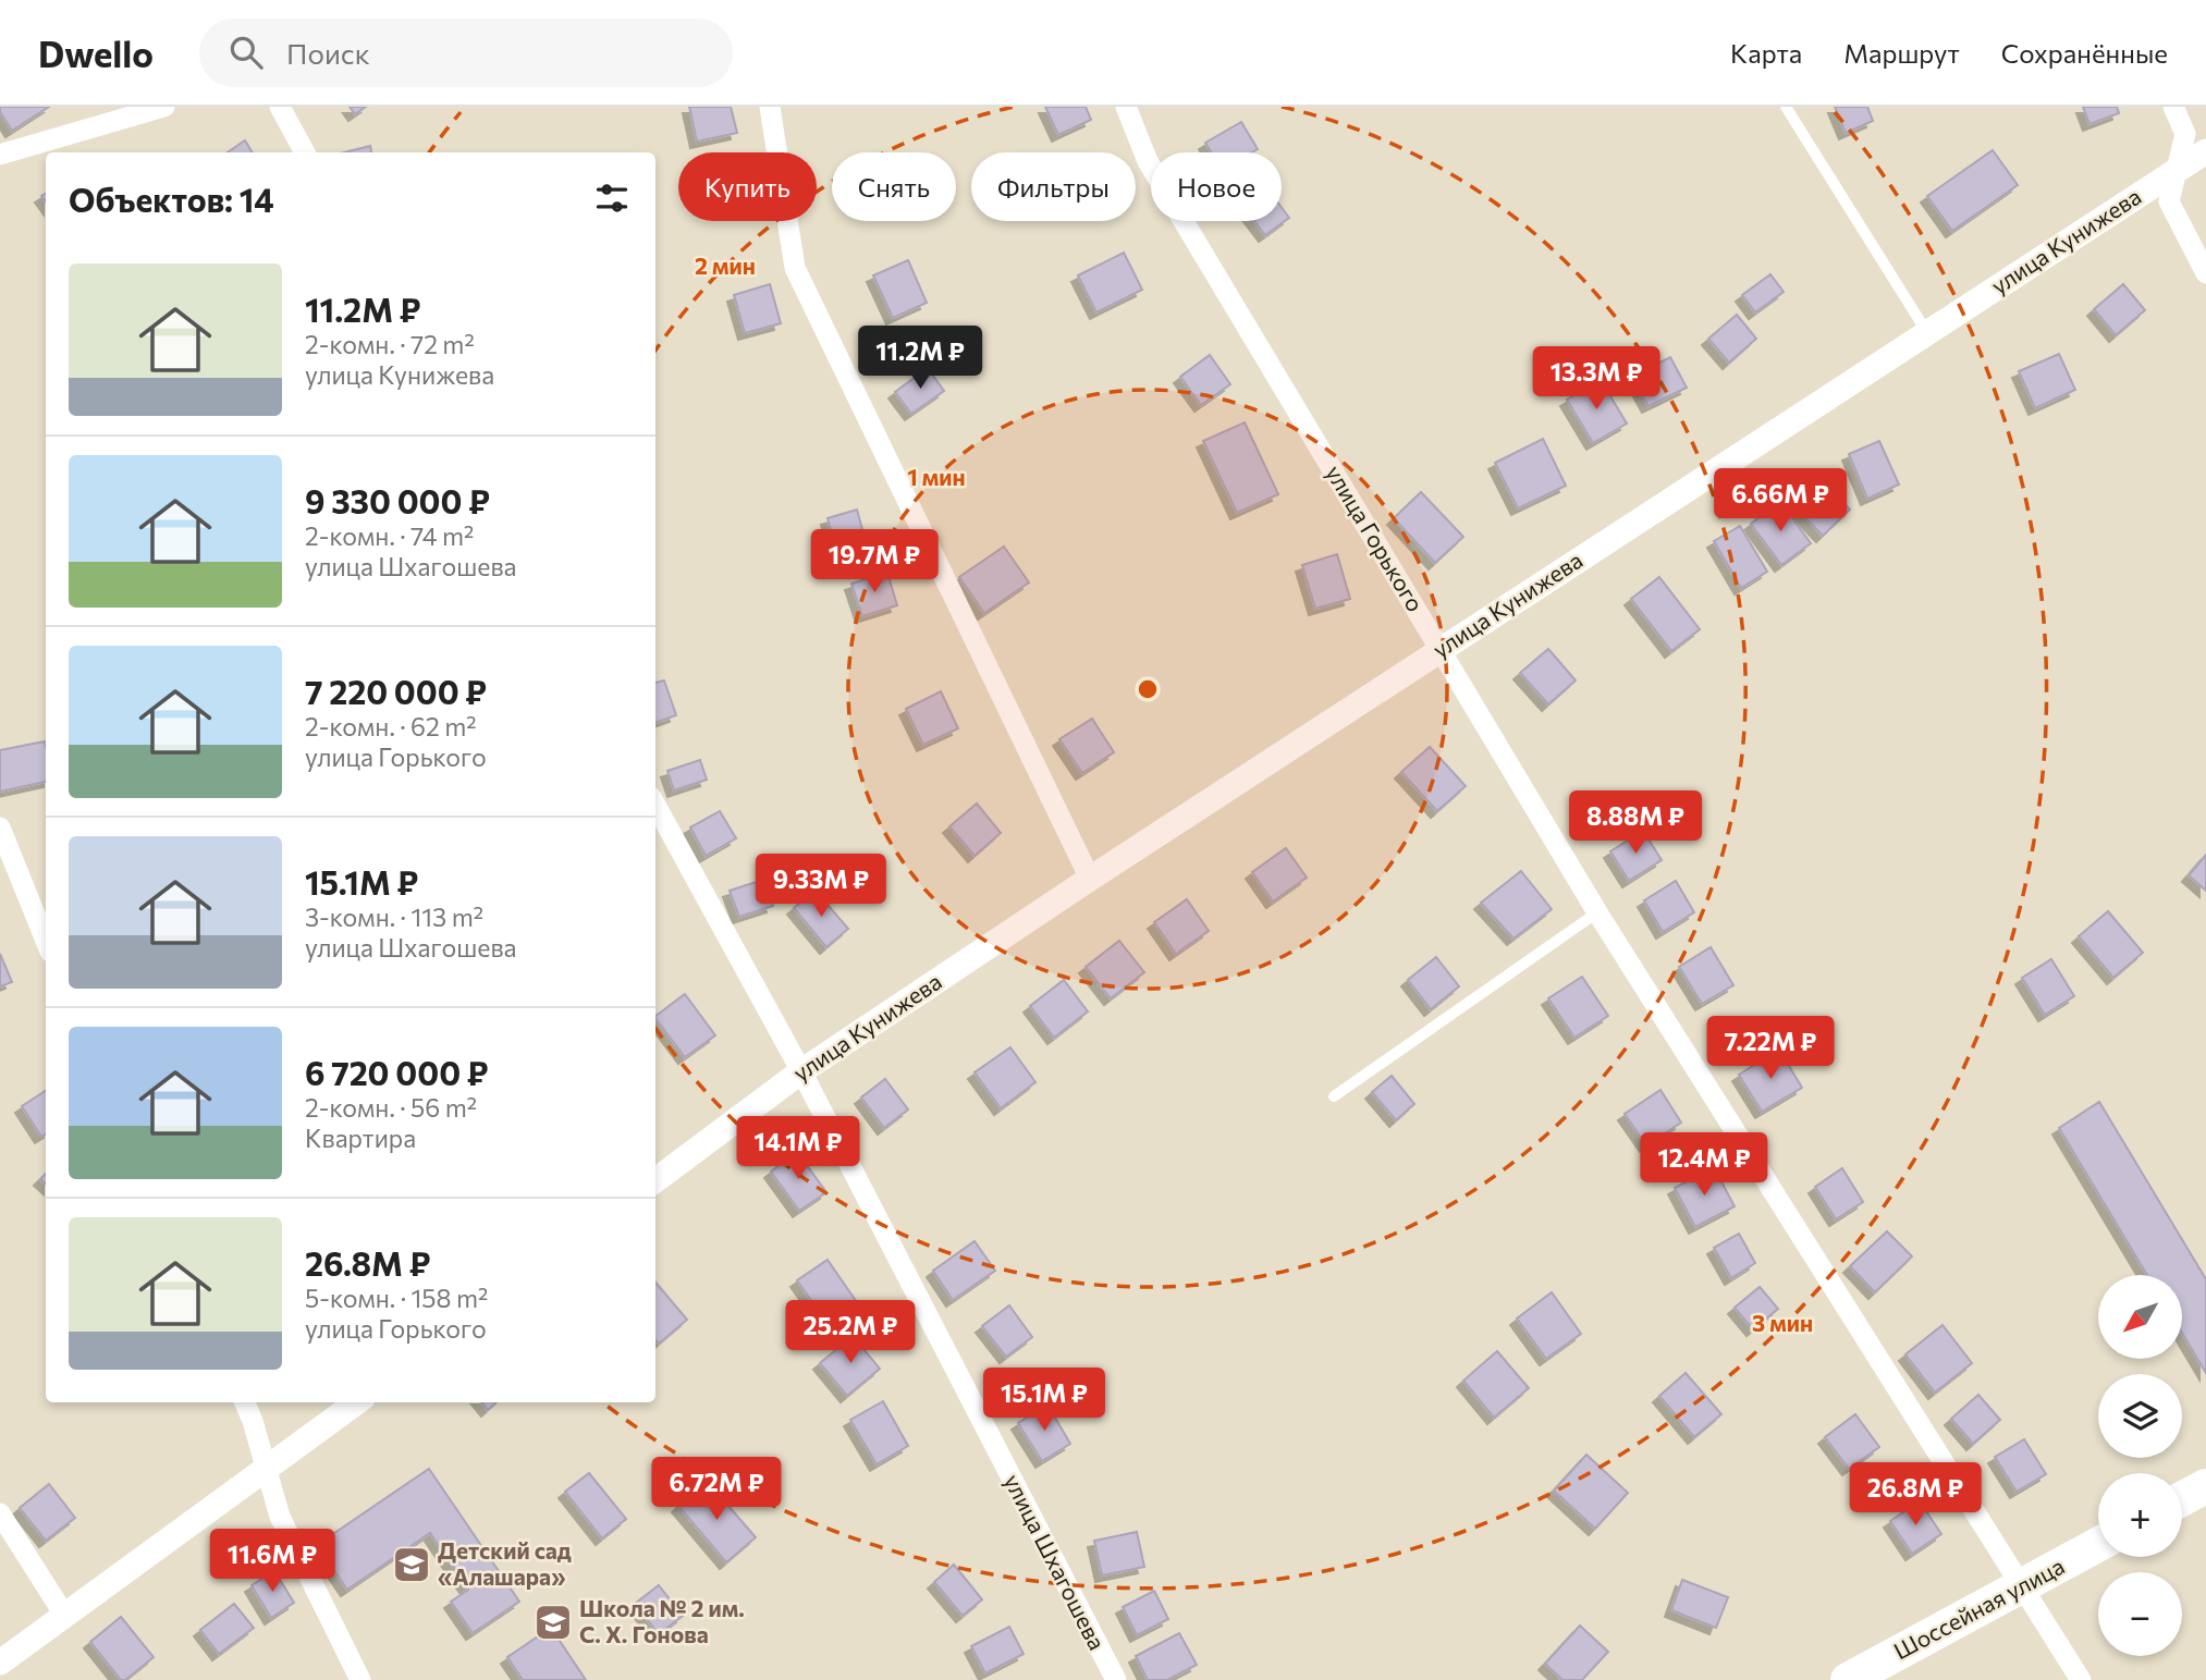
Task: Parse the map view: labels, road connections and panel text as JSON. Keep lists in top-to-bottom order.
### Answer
{
  "streets": {
    "highway": ["Шоссейная улица"],
    "street": ["улица Кунижева", "улица Горького", "улица Шхагошева"]
  },
  "crossings": [
    ["улица Кунижева", "улица Горького"],
    ["улица Кунижева", "улица Шхагошева"],
    ["улица Горького", "Шоссейная улица"]
  ],
  "places": {
    "school or university": ["Детский сад «Алашара»", "Школа № 2 им. С. Х. Гонова"]
  },
  "north": "bottom left",
  "page": {
    "header": "Dwello",
    "search": "Поиск",
    "nav": ["Карта", "Маршрут", "Сохранённые"],
    "chip": [
      "Купить",
      "Снять",
      "Фильтры",
      "Новое"
    ],
    "heading": "Объектов: 14",
    "list": [
      {
        "name": "11.2M ₽",
        "note": "2-комн. · 72 m² · улица Кунижева"
      },
      {
        "name": "9 330 000 ₽",
        "note": "2-комн. · 74 m² · улица Шхагошева"
      },
      {
        "name": "7 220 000 ₽",
        "note": "2-комн. · 62 m² · улица Горького"
      },
      {
        "name": "15.1M ₽",
        "note": "3-комн. · 113 m² · улица Шхагошева"
      },
      {
        "name": "6 720 000 ₽",
        "note": "2-комн. · 56 m² · Квартира"
      },
      {
        "name": "26.8M ₽",
        "note": "5-комн. · 158 m² · улица Горького"
      }
    ],
    "price": [
      "11.2M ₽",
      "13.3M ₽",
      "6.66M ₽",
      "19.7M ₽",
      "8.88M ₽",
      "9.33M ₽",
      "7.22M ₽",
      "14.1M ₽",
      "12.4M ₽",
      "25.2M ₽",
      "15.1M ₽",
      "6.72M ₽",
      "26.8M ₽",
      "11.6M ₽"
    ],
    "map_buttons": ["+", "−"]
  },
  "rings": ["2 мин", "1 мин", "3 мин"]
}
